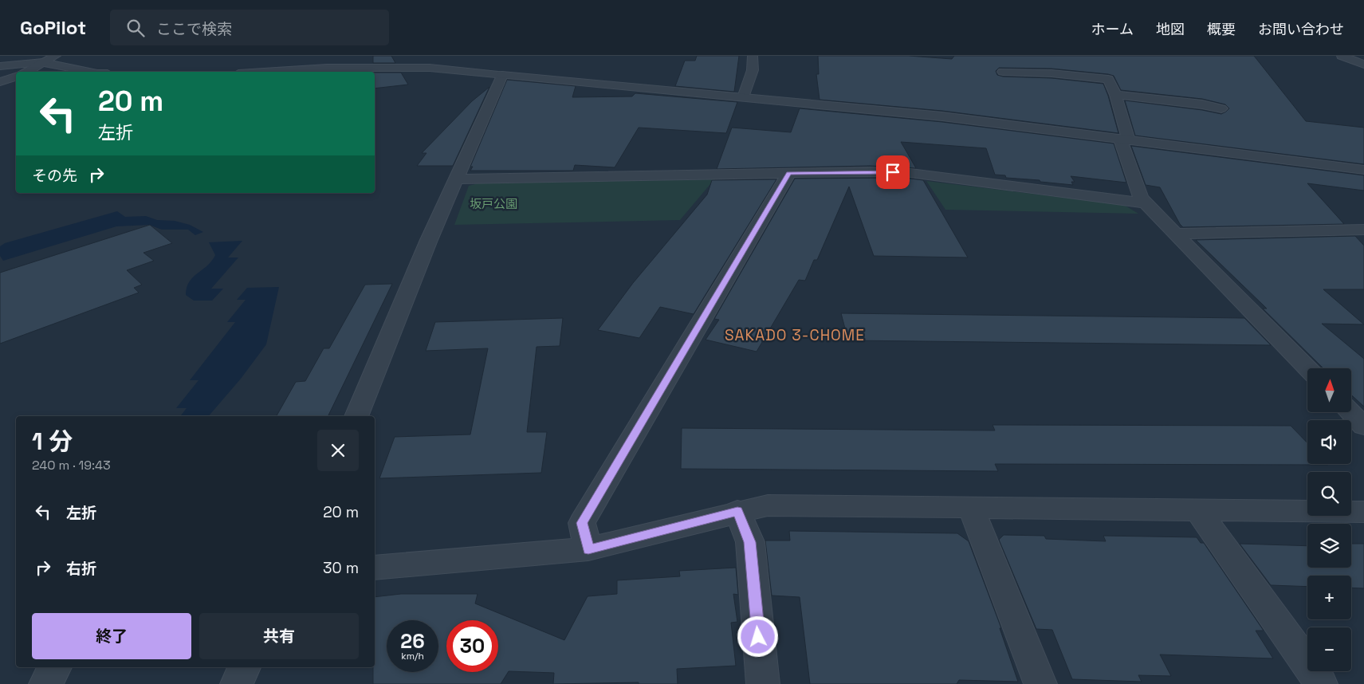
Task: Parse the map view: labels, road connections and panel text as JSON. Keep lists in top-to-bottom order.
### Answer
{
  "districts": ["SAKADO 3-CHOME"],
  "parks": ["坂戸公園"],
  "north": "top",
  "page": {
    "header": "GoPilot",
    "search": "ここで検索",
    "nav": [
      "ホーム",
      "地図",
      "概要",
      "お問い合わせ"
    ],
    "turn": ["20 m", "左折"],
    "then": "その先",
    "map_buttons": ["+", "−"],
    "heading": ["1 分", "240 m · 19:43"],
    "list": [
      {
        "name": "左折",
        "value": "20 m"
      },
      {
        "name": "右折",
        "value": "30 m"
      }
    ],
    "buttons": ["終了", "共有"],
    "speed": "26 km/h",
    "limit": "30"
  }
}
